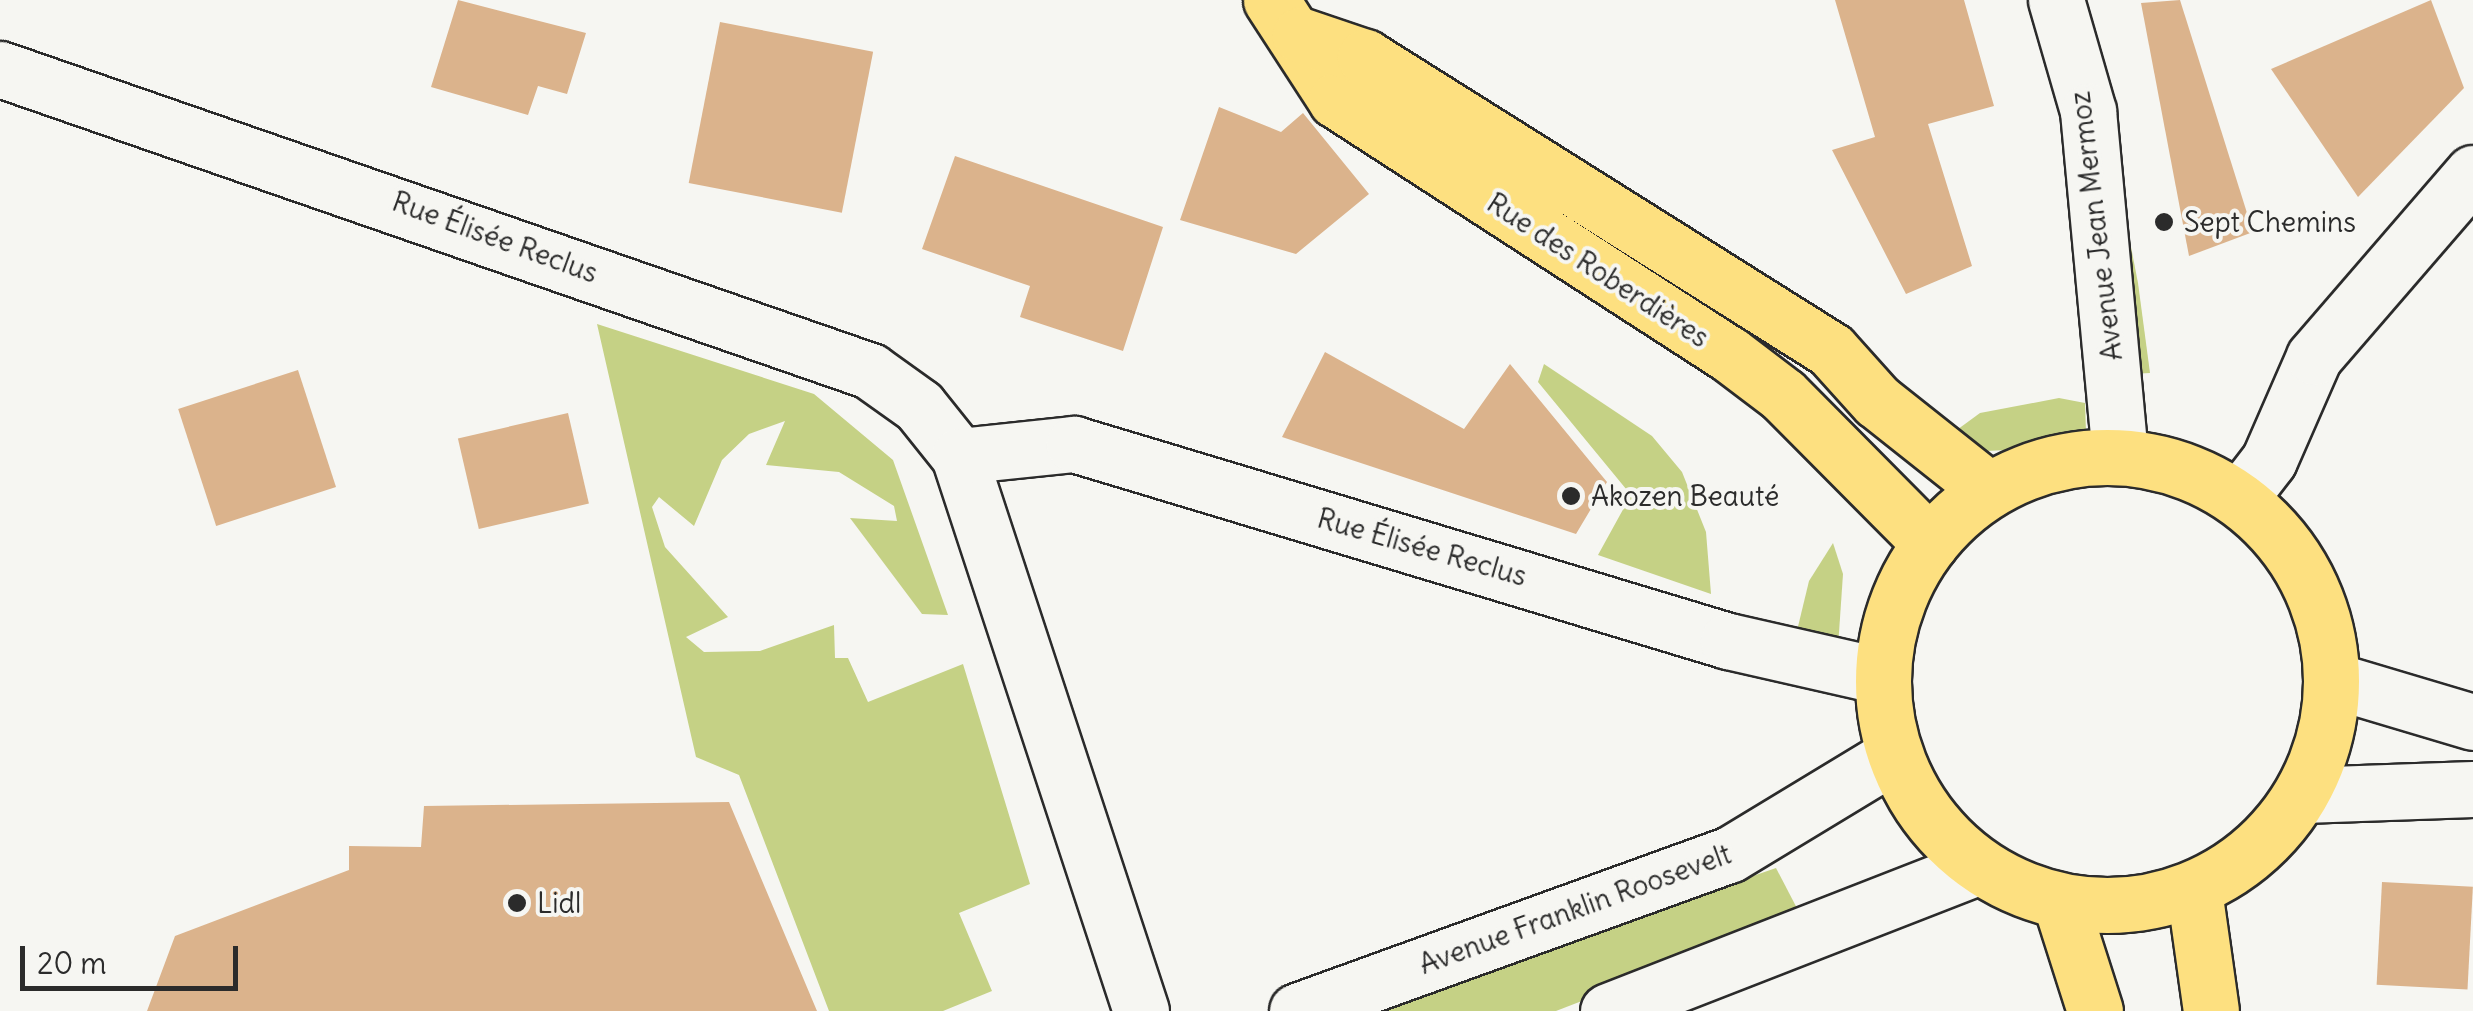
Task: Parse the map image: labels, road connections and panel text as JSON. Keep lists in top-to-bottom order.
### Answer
{
  "streets": {
    "main road": ["Rue des Roberdières"],
    "street": ["Avenue Jean Mermoz", "Rue Élisée Reclus", "Avenue Franklin Roosevelt"]
  },
  "places": ["Sept Chemins", "Akozen Beauté", "Lidl"],
  "scale_bar": "20 m"
}
